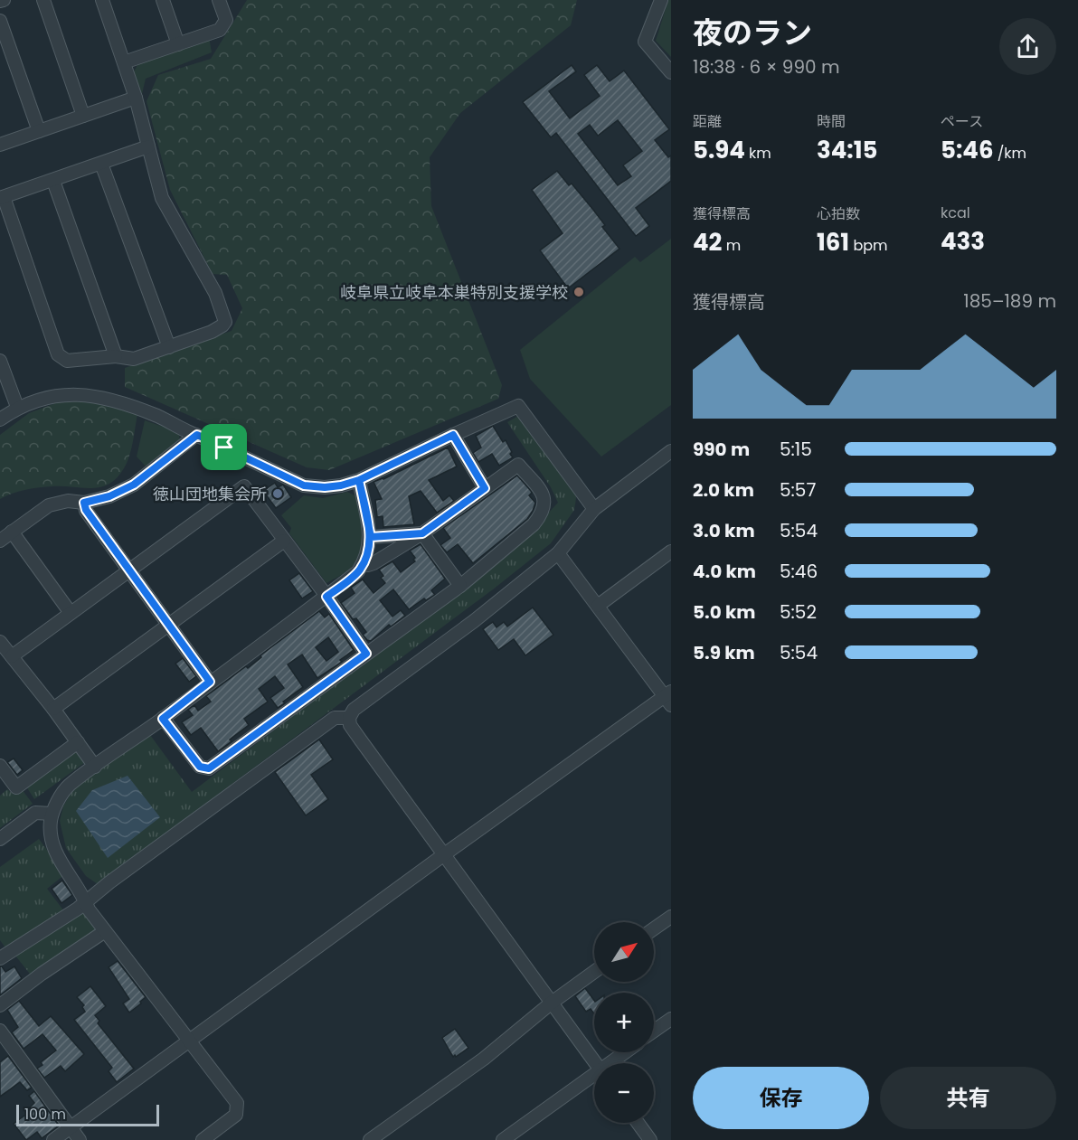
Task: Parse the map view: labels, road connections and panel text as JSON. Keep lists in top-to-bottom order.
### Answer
{
  "places": ["岐阜県立岐阜本巣特別支援学校", "徳山団地集会所"],
  "scale_bar": "100 m",
  "north": "top right",
  "page": {
    "heading": ["夜のラン", "18:38 · 6 × 990 m"],
    "stats": [
      ["距離", "5.94 km"],
      ["時間", "34:15"],
      ["ペース", "5:46 /km"],
      ["獲得標高", "42 m"],
      ["心拍数", "161 bpm"],
      ["kcal", "433"]
    ],
    "chart": ["獲得標高", "185–189 m"],
    "list": [
      {
        "name": "990 m",
        "note": "5:15"
      },
      {
        "name": "2.0 km",
        "note": "5:57"
      },
      {
        "name": "3.0 km",
        "note": "5:54"
      },
      {
        "name": "4.0 km",
        "note": "5:46"
      },
      {
        "name": "5.0 km",
        "note": "5:52"
      },
      {
        "name": "5.9 km",
        "note": "5:54"
      }
    ],
    "map_buttons": ["+", "−"],
    "buttons": ["保存", "共有"],
    "scale": "100 m"
  }
}
